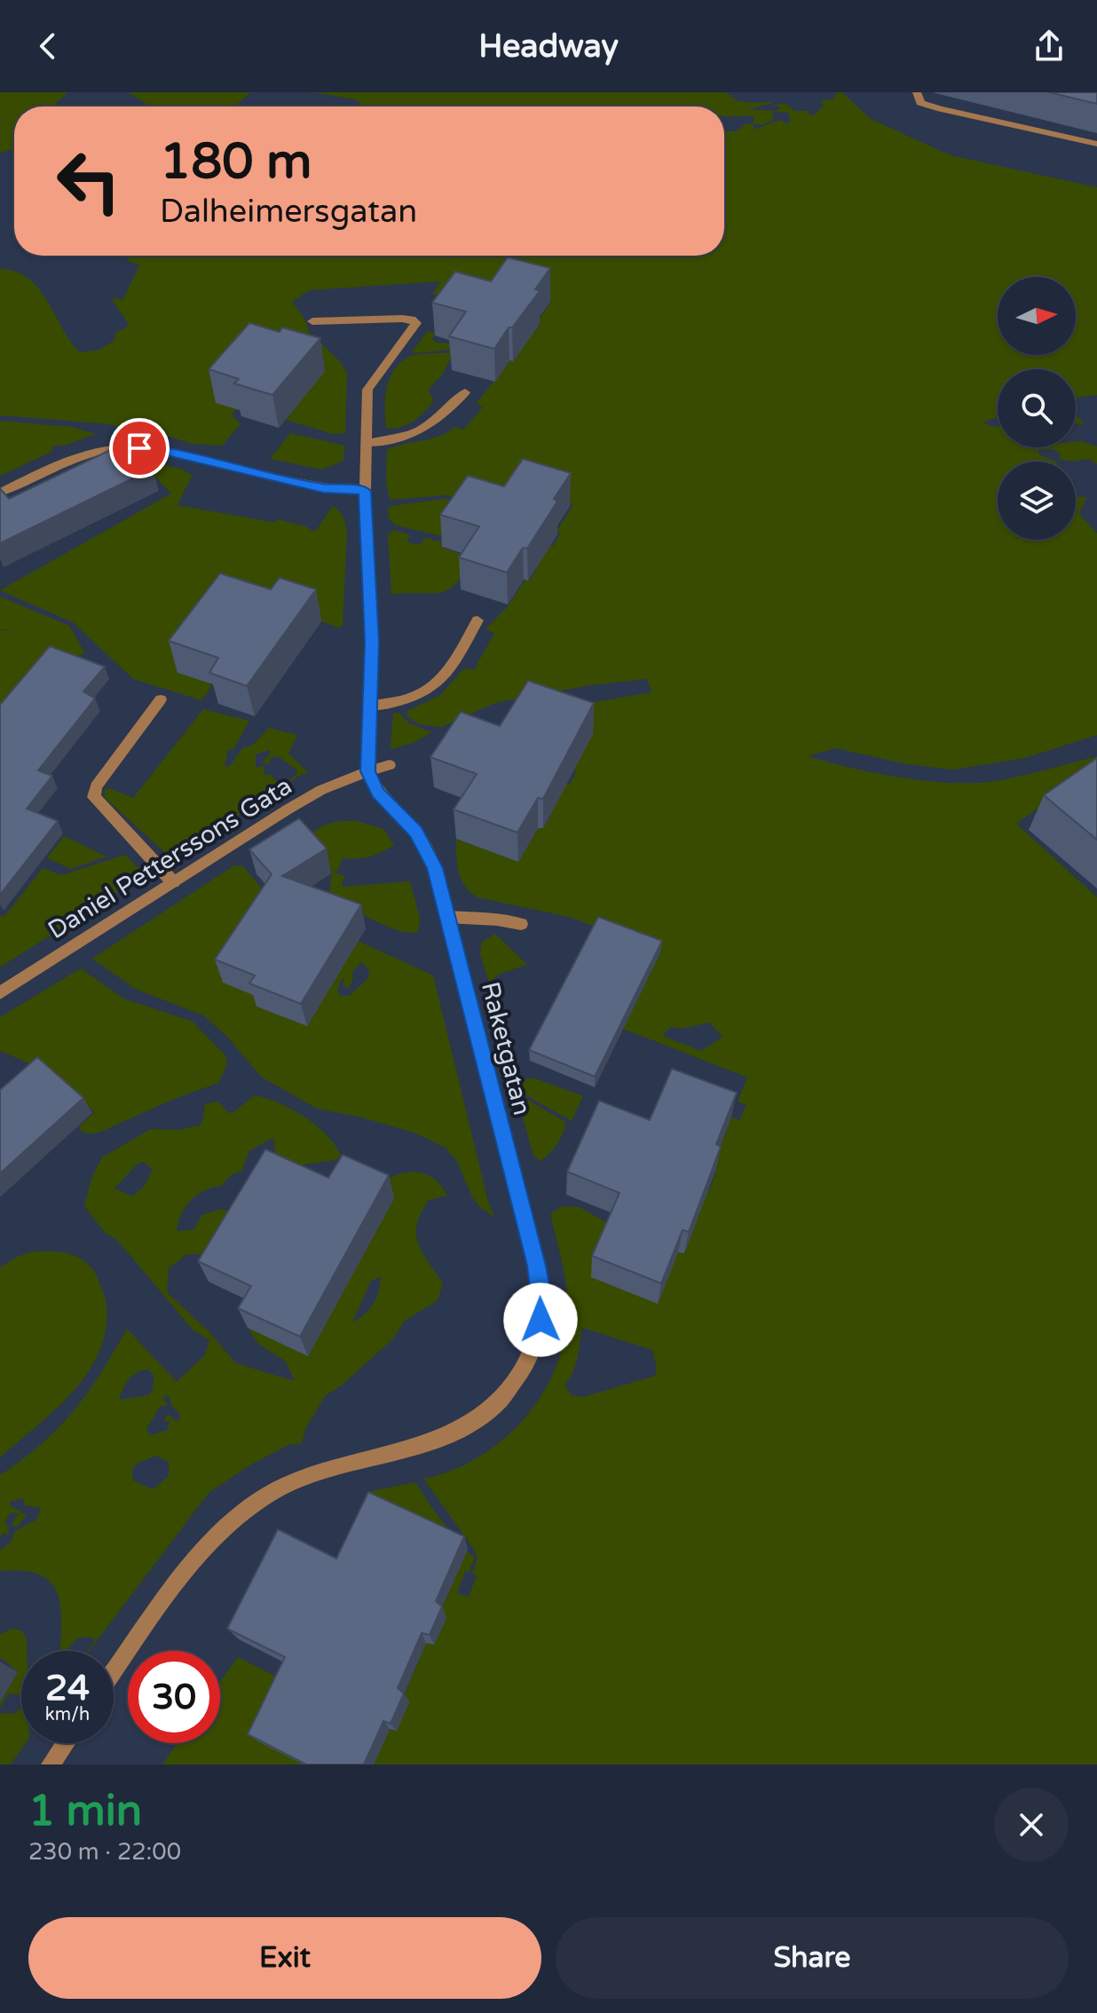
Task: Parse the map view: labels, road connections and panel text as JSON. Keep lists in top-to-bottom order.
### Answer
{
  "streets": {
    "street": ["Daniel Petterssons Gata", "Raketgatan"]
  },
  "crossings": [
    ["Daniel Petterssons Gata", "Raketgatan"]
  ],
  "north": "right",
  "page": {
    "header": "Headway",
    "turn": ["180 m", "Dalheimersgatan"],
    "speed": "24 km/h",
    "limit": "30",
    "heading": ["1 min", "230 m · 22:00"],
    "buttons": ["Exit", "Share"]
  }
}
